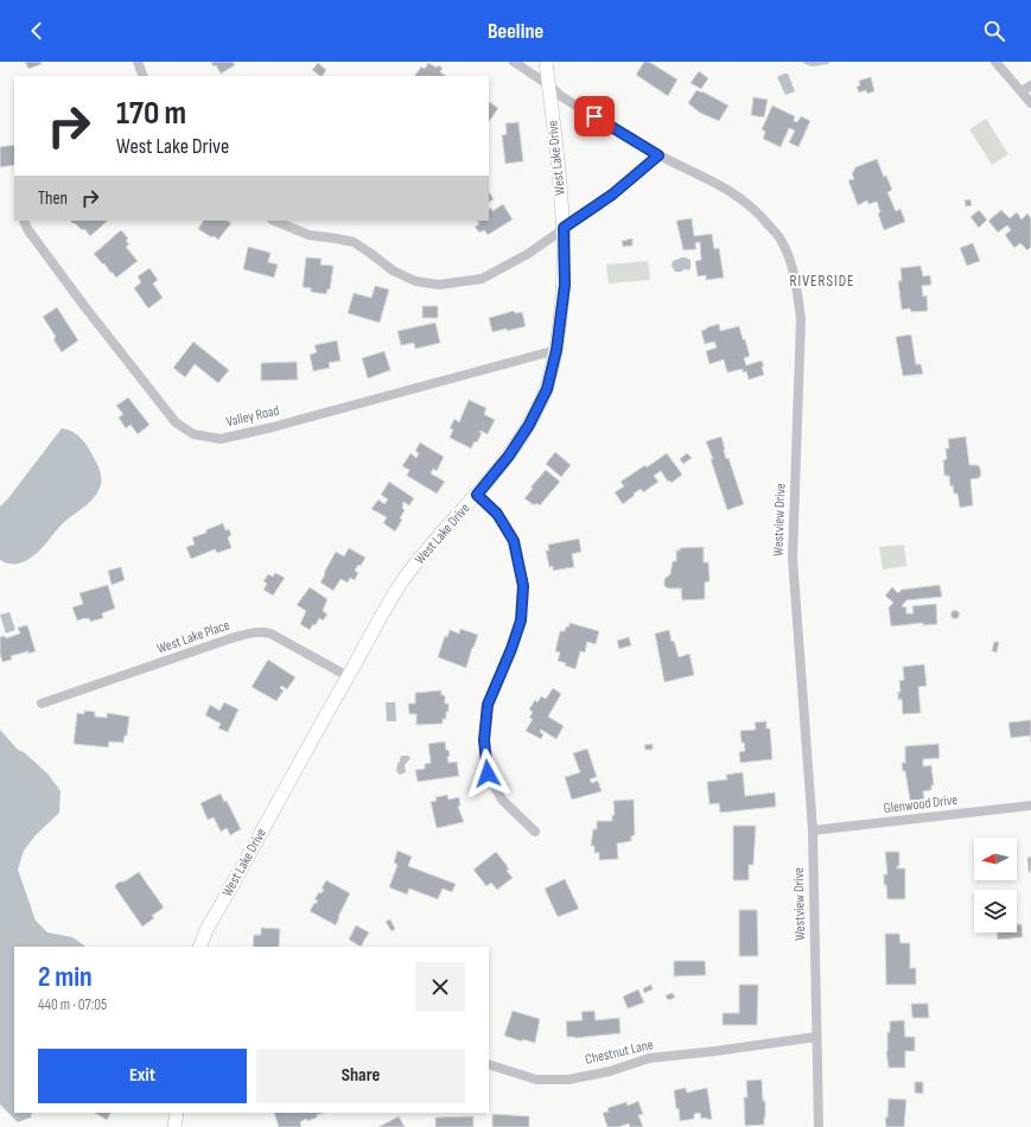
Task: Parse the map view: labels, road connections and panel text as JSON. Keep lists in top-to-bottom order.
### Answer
{
  "streets": {
    "main road": ["West Lake Drive"],
    "street": [
      "Valley Road",
      "Westview Drive",
      "West Lake Place",
      "Glenwood Drive",
      "Chestnut Lane"
    ]
  },
  "crossings": [
    ["West Lake Drive", "Valley Road"],
    ["West Lake Drive", "Westview Drive"],
    ["West Lake Drive", "West Lake Place"],
    ["Westview Drive", "Glenwood Drive"],
    ["Westview Drive", "Chestnut Lane"]
  ],
  "districts": ["RIVERSIDE"],
  "north": "left",
  "page": {
    "header": "Beeline",
    "turn": ["170 m", "West Lake Drive"],
    "then": "Then",
    "heading": ["2 min", "440 m · 07:05"],
    "buttons": ["Exit", "Share"]
  }
}
